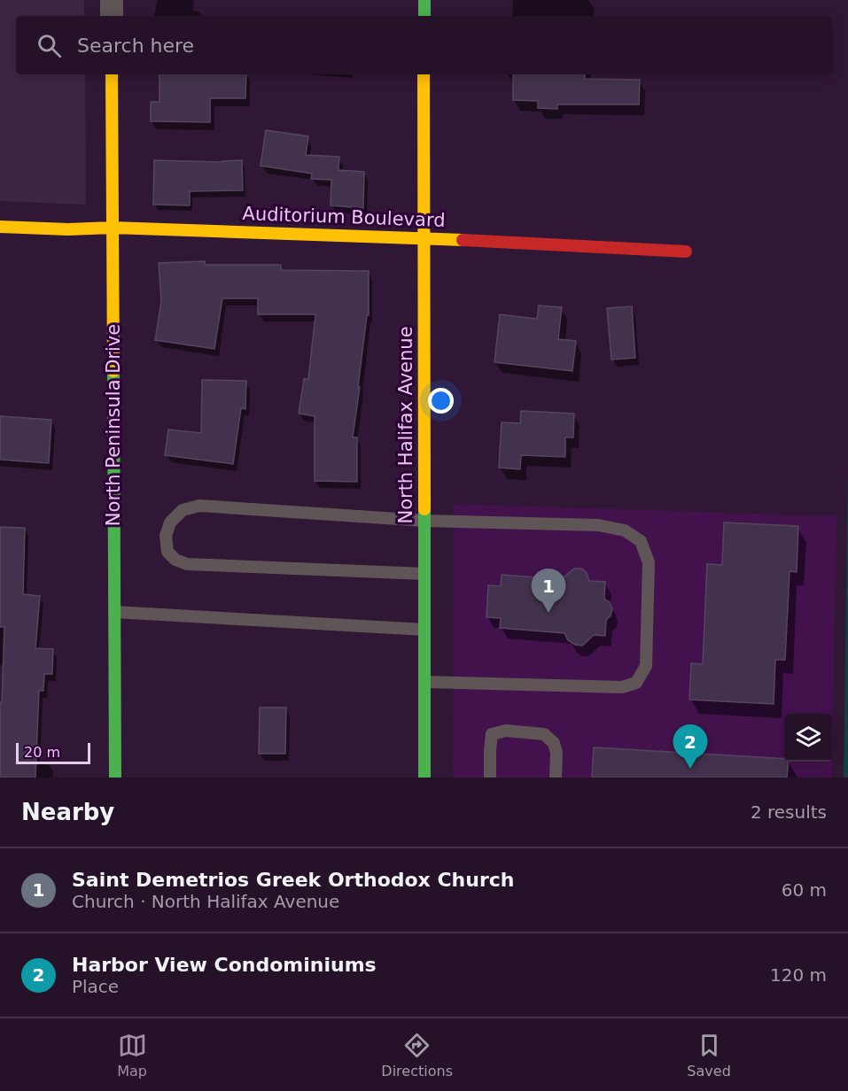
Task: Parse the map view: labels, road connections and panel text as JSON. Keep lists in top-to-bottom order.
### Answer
{
  "streets": {
    "street": ["Auditorium Boulevard", "North Peninsula Drive", "North Halifax Avenue"]
  },
  "crossings": [
    ["Auditorium Boulevard", "North Peninsula Drive"],
    ["Auditorium Boulevard", "North Halifax Avenue"]
  ],
  "scale_bar": "20 m",
  "page": {
    "search": "Search here",
    "pins": ["1", "2"],
    "scale": "20 m",
    "heading": ["Nearby", "2 results"],
    "list": [
      {
        "mark": "1",
        "name": "Saint Demetrios Greek Orthodox Church",
        "note": "Church · North Halifax Avenue",
        "value": "60 m"
      },
      {
        "mark": "2",
        "name": "Harbor View Condominiums",
        "note": "Place",
        "value": "120 m"
      }
    ],
    "nav": ["Map", "Directions", "Saved"]
  }
}
